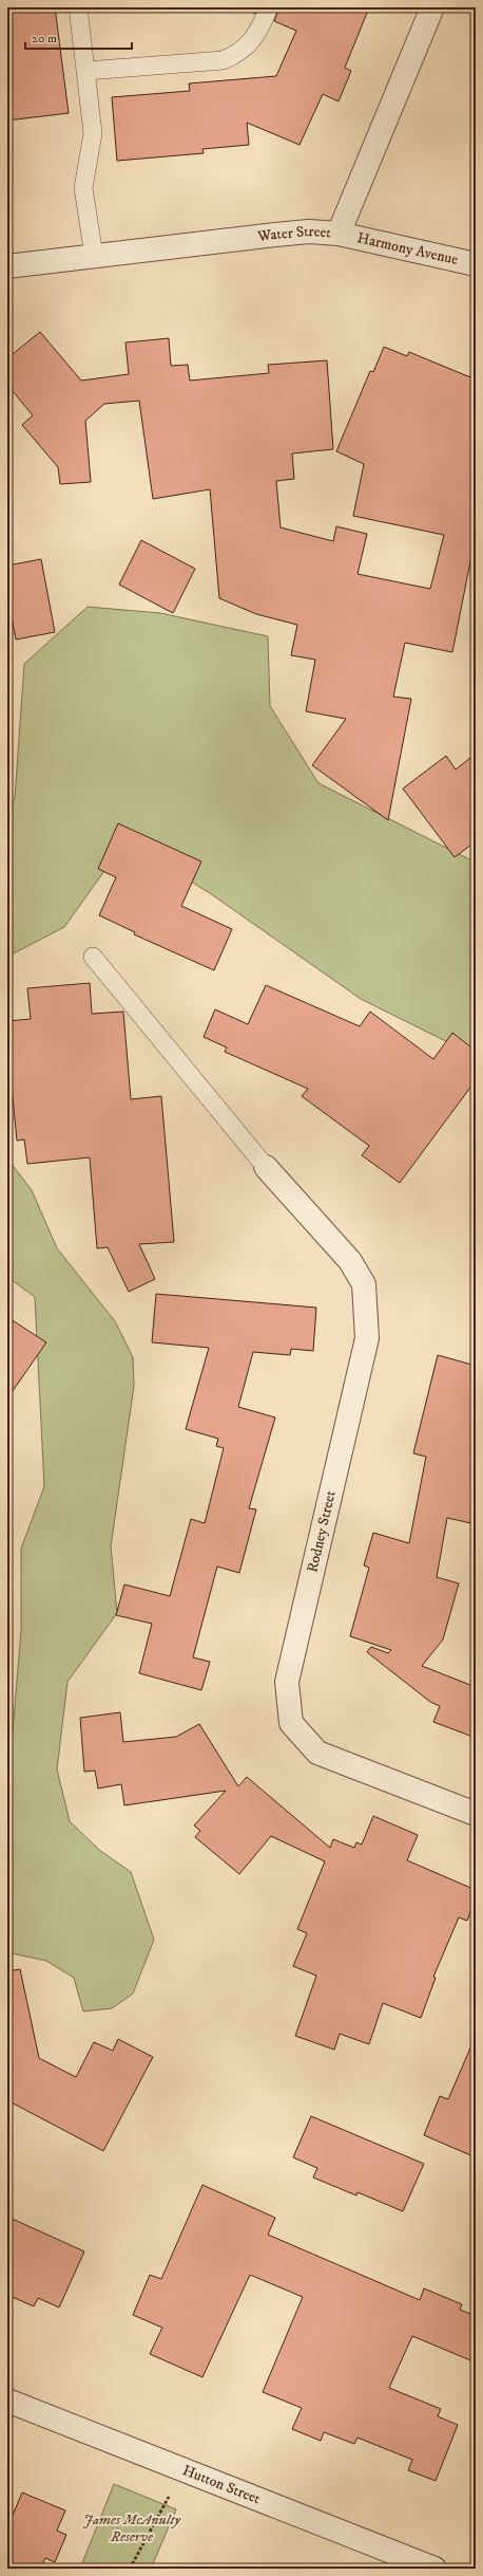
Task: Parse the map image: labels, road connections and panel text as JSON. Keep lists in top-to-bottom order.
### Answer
{
  "streets": {
    "street": [
      "Water Street",
      "Harmony Avenue",
      "Rodney Street",
      "Hutton Street"
    ]
  },
  "crossings": [
    ["Water Street", "Harmony Avenue"]
  ],
  "parks": ["James McAnulty Reserve"],
  "scale_bar": "20 m"
}
